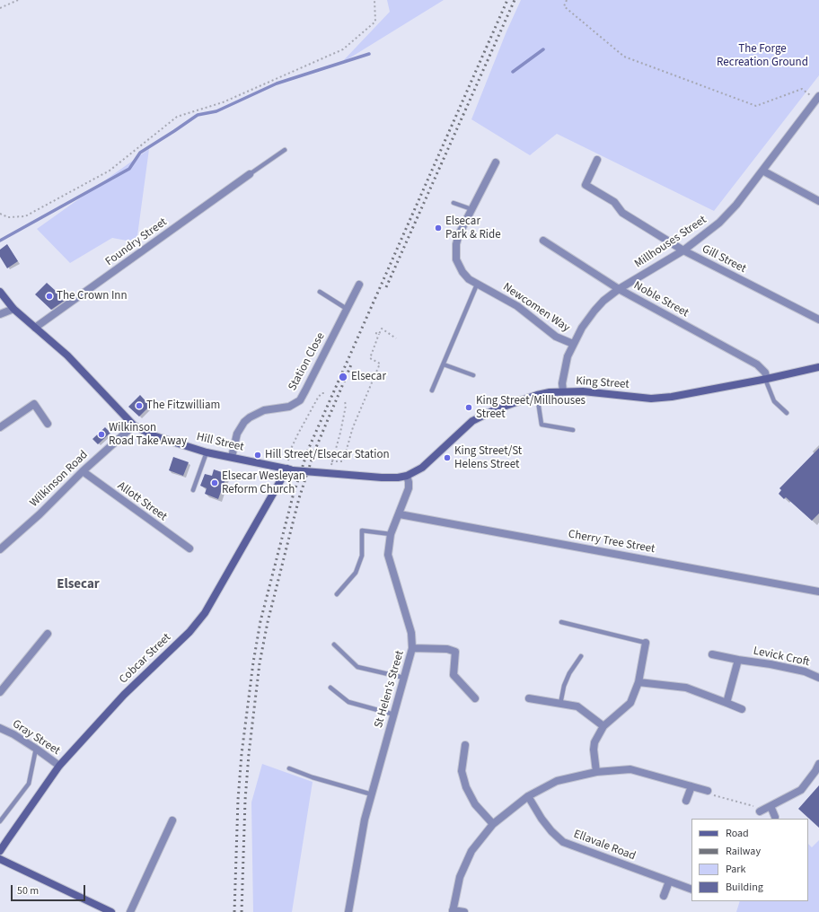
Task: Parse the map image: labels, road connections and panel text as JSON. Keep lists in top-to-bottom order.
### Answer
{
  "streets": {
    "main road": ["King Street", "Hill Street", "Cobcar Street"],
    "street": [
      "Foundry Street",
      "Millhouses Street",
      "Gill Street",
      "Noble Street",
      "Newcomen Way",
      "Station Close",
      "Wilkinson Road",
      "Allott Street",
      "Cherry Tree Street",
      "Levick Croft",
      "St Helen's Street",
      "Gray Street",
      "Ellavale Road"
    ]
  },
  "crossings": [
    ["Foundry Street", "Hill Street"],
    ["Millhouses Street", "Gill Street"],
    ["Millhouses Street", "Noble Street"],
    ["Millhouses Street", "Newcomen Way"],
    ["Millhouses Street", "King Street"],
    ["Noble Street", "King Street"],
    ["Station Close", "Hill Street"],
    ["King Street", "Hill Street"],
    ["King Street", "St Helen's Street"],
    ["Hill Street", "Wilkinson Road"],
    ["Hill Street", "Cobcar Street"],
    ["Hill Street", "St Helen's Street"],
    ["Wilkinson Road", "Allott Street"],
    ["Cherry Tree Street", "St Helen's Street"],
    ["Cobcar Street", "Gray Street"]
  ],
  "districts": ["Elsecar"],
  "parks": ["The Forge Recreation Ground"],
  "places": [
    "Elsecar Park & Ride",
    "The Crown Inn",
    "Elsecar",
    "The Fitzwilliam",
    "King Street/Millhouses Street",
    "Wilkinson Road Take Away",
    "Hill Street/Elsecar Station",
    "King Street/St Helens Street",
    "Elsecar Wesleyan Reform Church"
  ],
  "legend": [
    "Road",
    "Railway",
    "Park",
    "Building"
  ],
  "scale_bar": "50 m"
}
